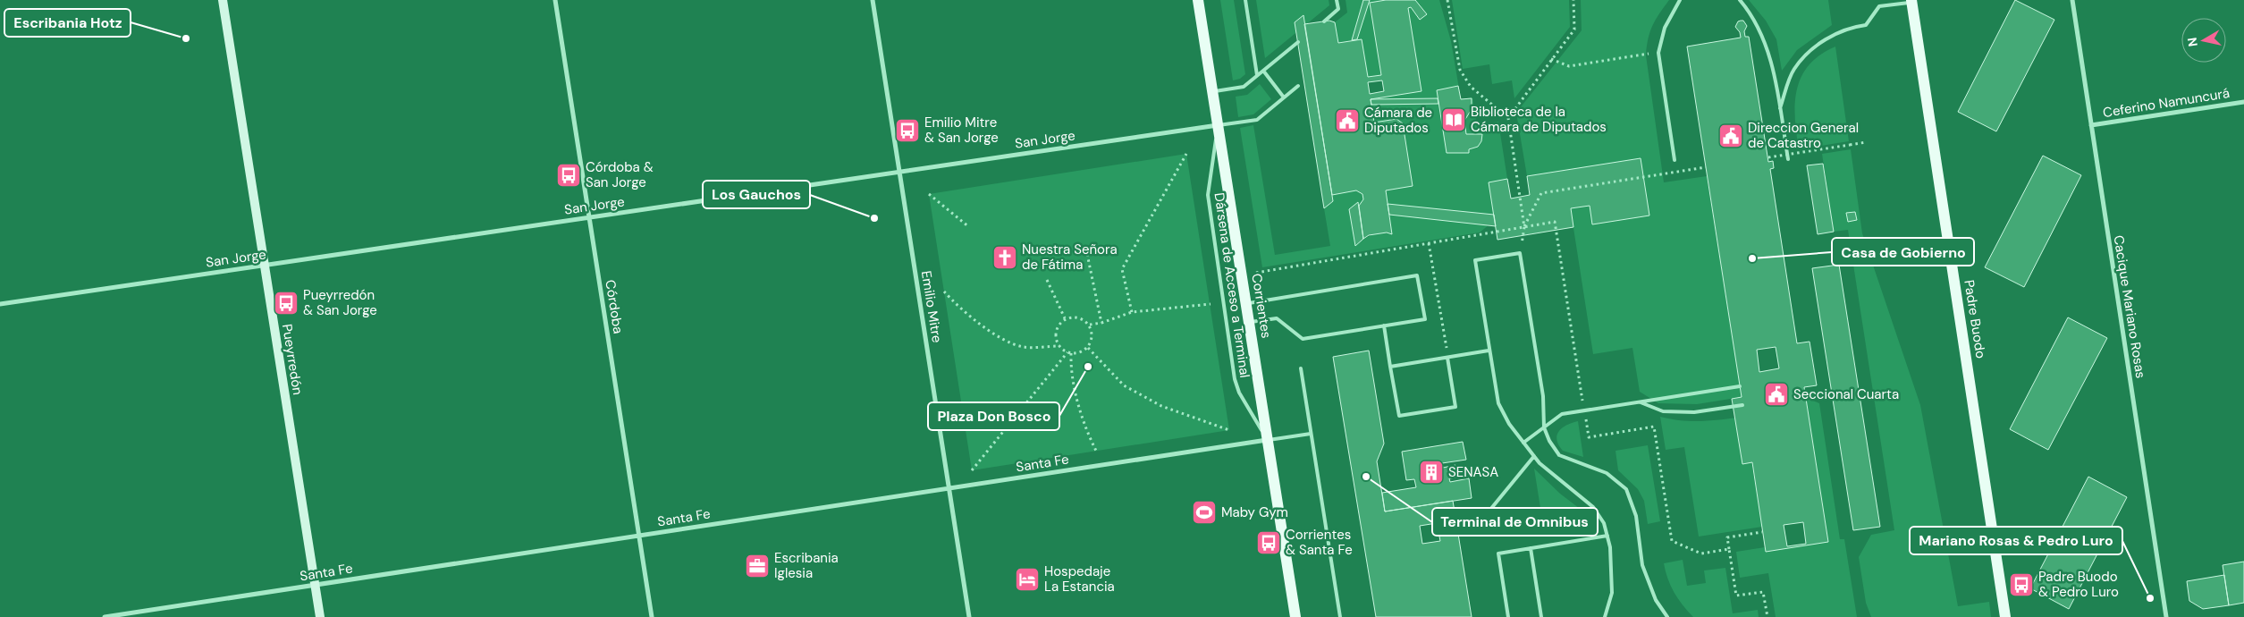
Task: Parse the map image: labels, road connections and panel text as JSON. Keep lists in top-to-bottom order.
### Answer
{
  "streets": {
    "main road": ["Corrientes", "Padre Buodo"],
    "street": [
      "Ceferino Namuncurá",
      "San Jorge",
      "Córdoba",
      "Emilio Mitre",
      "Cacique Mariano Rosas",
      "Pueyrredón",
      "Santa Fe"
    ],
    "lane": ["Dársena de Acceso a Terminal"]
  },
  "crossings": [
    ["Ceferino Namuncurá", "Cacique Mariano Rosas"],
    ["San Jorge", "Dársena de Acceso a Terminal"],
    ["San Jorge", "Corrientes"],
    ["San Jorge", "Córdoba"],
    ["San Jorge", "Emilio Mitre"],
    ["San Jorge", "Pueyrredón"],
    ["Dársena de Acceso a Terminal", "Corrientes"],
    ["Dársena de Acceso a Terminal", "Santa Fe"],
    ["Corrientes", "Santa Fe"],
    ["Córdoba", "Santa Fe"],
    ["Emilio Mitre", "Santa Fe"],
    ["Pueyrredón", "Santa Fe"]
  ],
  "places": {
    "other": [
      "Escribania Hotz",
      "Los Gauchos",
      "Casa de Gobierno",
      "Plaza Don Bosco",
      "Terminal de Omnibus",
      "Mariano Rosas & Pedro Luro"
    ],
    "library": ["Biblioteca de la Cámara de Diputados"],
    "public building": ["Cámara de Diputados", "Direccion General de Catastro", "Seccional Cuarta"],
    "bus stop": [
      "Emilio Mitre & San Jorge",
      "Córdoba & San Jorge",
      "Pueyrredón & San Jorge",
      "Corrientes & Santa Fe",
      "Padre Buodo & Pedro Luro"
    ],
    "church": ["Nuestra Señora de Fátima"],
    "building": ["SENASA"],
    "sports": ["Maby Gym"],
    "office": ["Escribania Iglesia"],
    "hotel": ["Hospedaje La Estancia"]
  },
  "north": "left"
}
